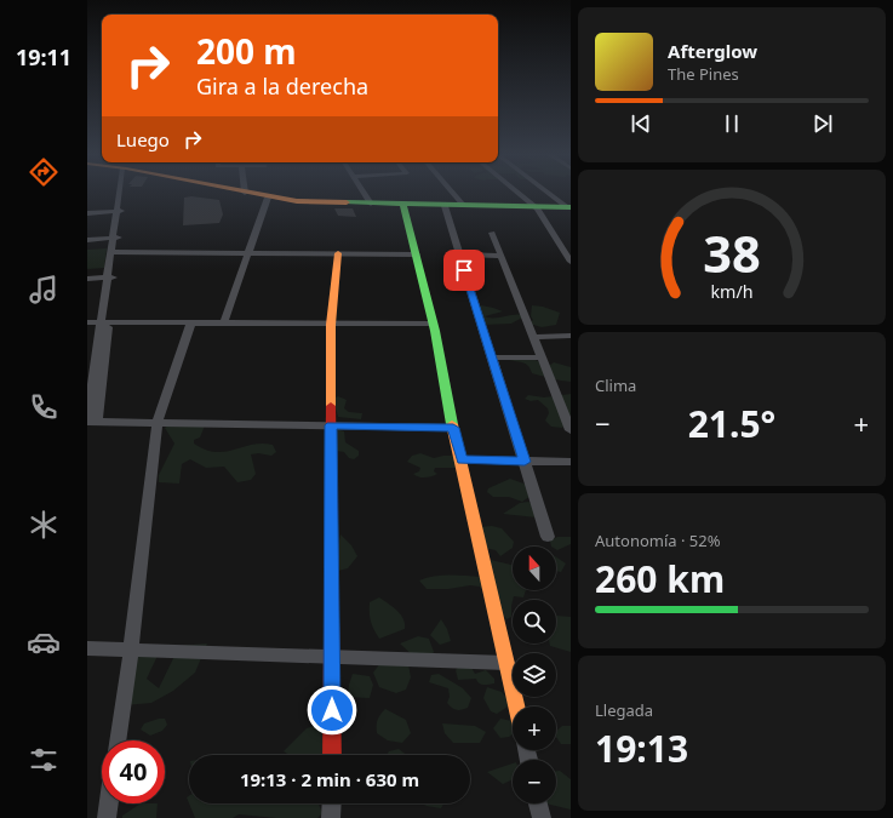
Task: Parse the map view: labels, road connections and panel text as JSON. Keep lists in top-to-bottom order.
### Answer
{
  "north": "top",
  "page": {
    "tabs": "19:11",
    "turn": ["200 m", "Gira a la derecha"],
    "song": ["Afterglow", "The Pines"],
    "then": "Luego",
    "tile": [
      "Clima",
      ["Autonomía · 52%", "260 km"],
      ["Llegada", "19:13"]
    ],
    "heat": ["−", "21.5°", "+"],
    "map_buttons": ["+", "−"],
    "limit": "40",
    "trip": "19:13 · 2 min · 630 m",
    "gauge": ["38", "km/h"]
  }
}
